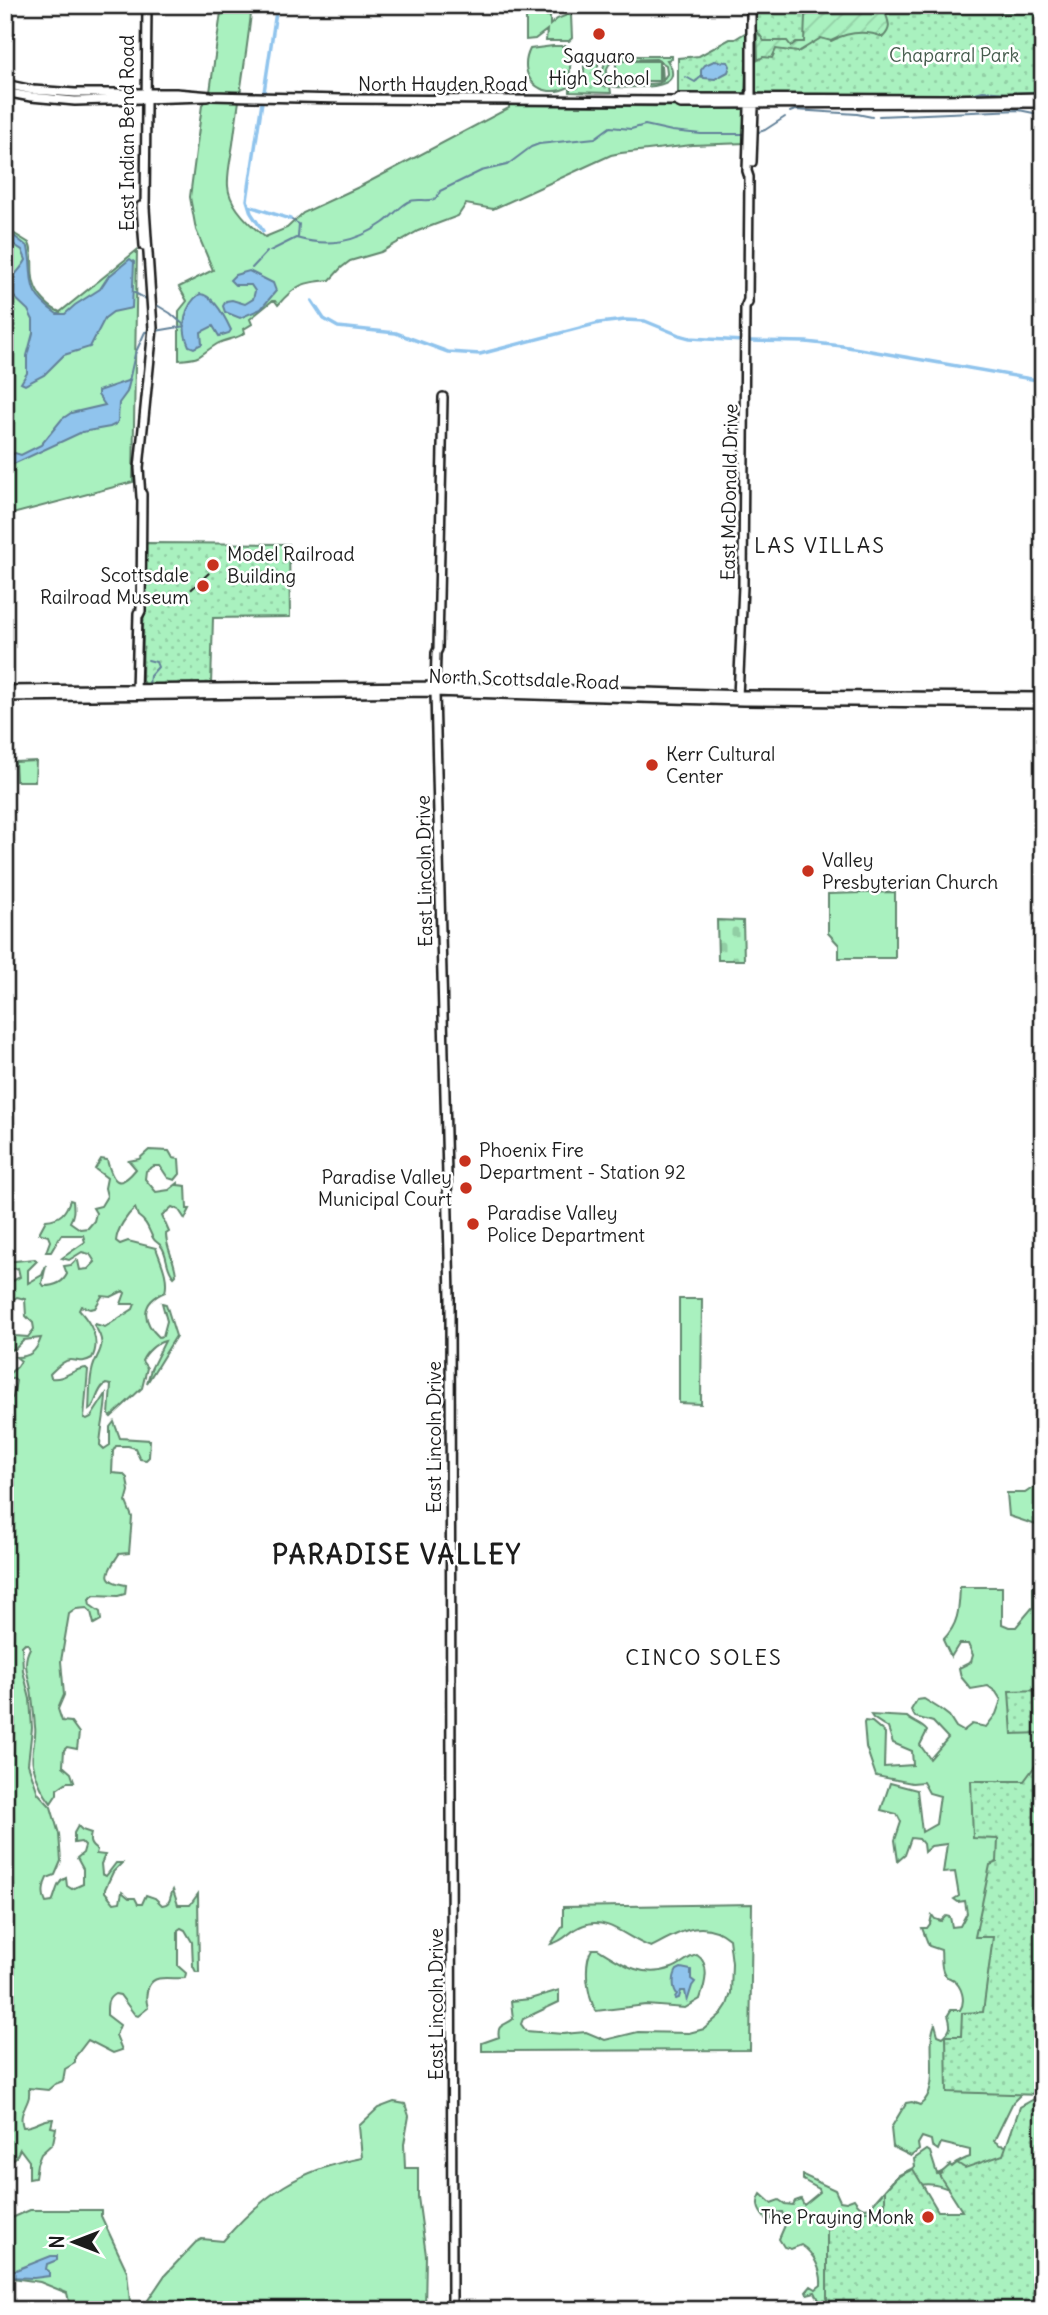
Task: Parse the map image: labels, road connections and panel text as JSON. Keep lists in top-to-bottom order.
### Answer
{
  "streets": {
    "main road": [
      "North Hayden Road",
      "East Indian Bend Road",
      "East McDonald Drive",
      "North Scottsdale Road",
      "East Lincoln Drive"
    ]
  },
  "crossings": [
    ["North Hayden Road", "East Indian Bend Road"],
    ["North Hayden Road", "East McDonald Drive"],
    ["East Indian Bend Road", "North Scottsdale Road"],
    ["East McDonald Drive", "North Scottsdale Road"],
    ["North Scottsdale Road", "East Lincoln Drive"]
  ],
  "districts": ["LAS VILLAS", "PARADISE VALLEY", "CINCO SOLES"],
  "parks": ["Chaparral Park"],
  "places": [
    "Saguaro High School",
    "Model Railroad Building",
    "Scottsdale Railroad Museum",
    "Kerr Cultural Center",
    "Valley Presbyterian Church",
    "Phoenix Fire Department - Station 92",
    "Paradise Valley Municipal Court",
    "Paradise Valley Police Department",
    "The Praying Monk"
  ],
  "north": "left"
}
